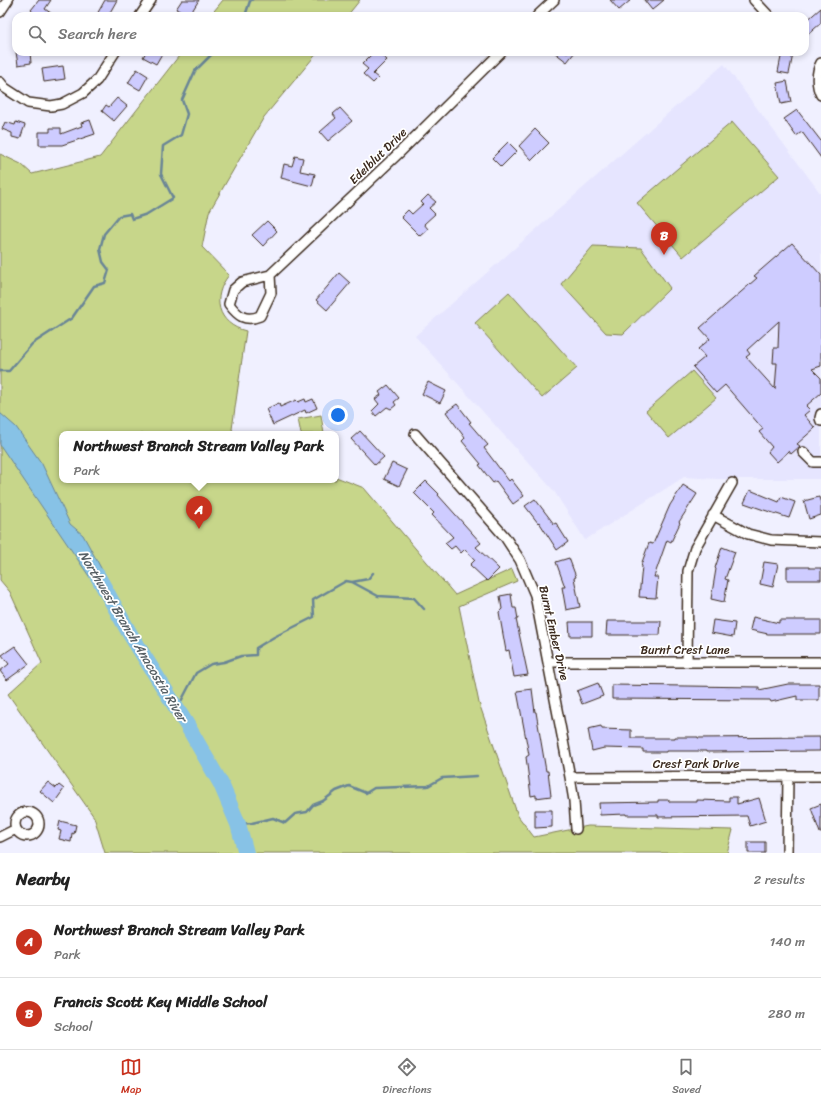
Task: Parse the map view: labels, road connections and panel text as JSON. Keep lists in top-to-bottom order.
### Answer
{
  "streets": {
    "street": [
      "Edelblut Drive",
      "Burnt Ember Drive",
      "Burnt Crest Lane",
      "Crest Park Drive"
    ]
  },
  "crossings": [
    ["Burnt Ember Drive", "Burnt Crest Lane"],
    ["Burnt Ember Drive", "Crest Park Drive"]
  ],
  "water": ["Northwest Branch Anacostia River"],
  "page": {
    "search": "Search here",
    "pins": ["B", "A"],
    "popup": ["Northwest Branch Stream Valley Park", "Park"],
    "heading": ["Nearby", "2 results"],
    "list": [
      {
        "mark": "A",
        "name": "Northwest Branch Stream Valley Park",
        "note": "Park",
        "value": "140 m"
      },
      {
        "mark": "B",
        "name": "Francis Scott Key Middle School",
        "note": "School",
        "value": "280 m"
      }
    ],
    "nav": ["Map", "Directions", "Saved"]
  }
}
